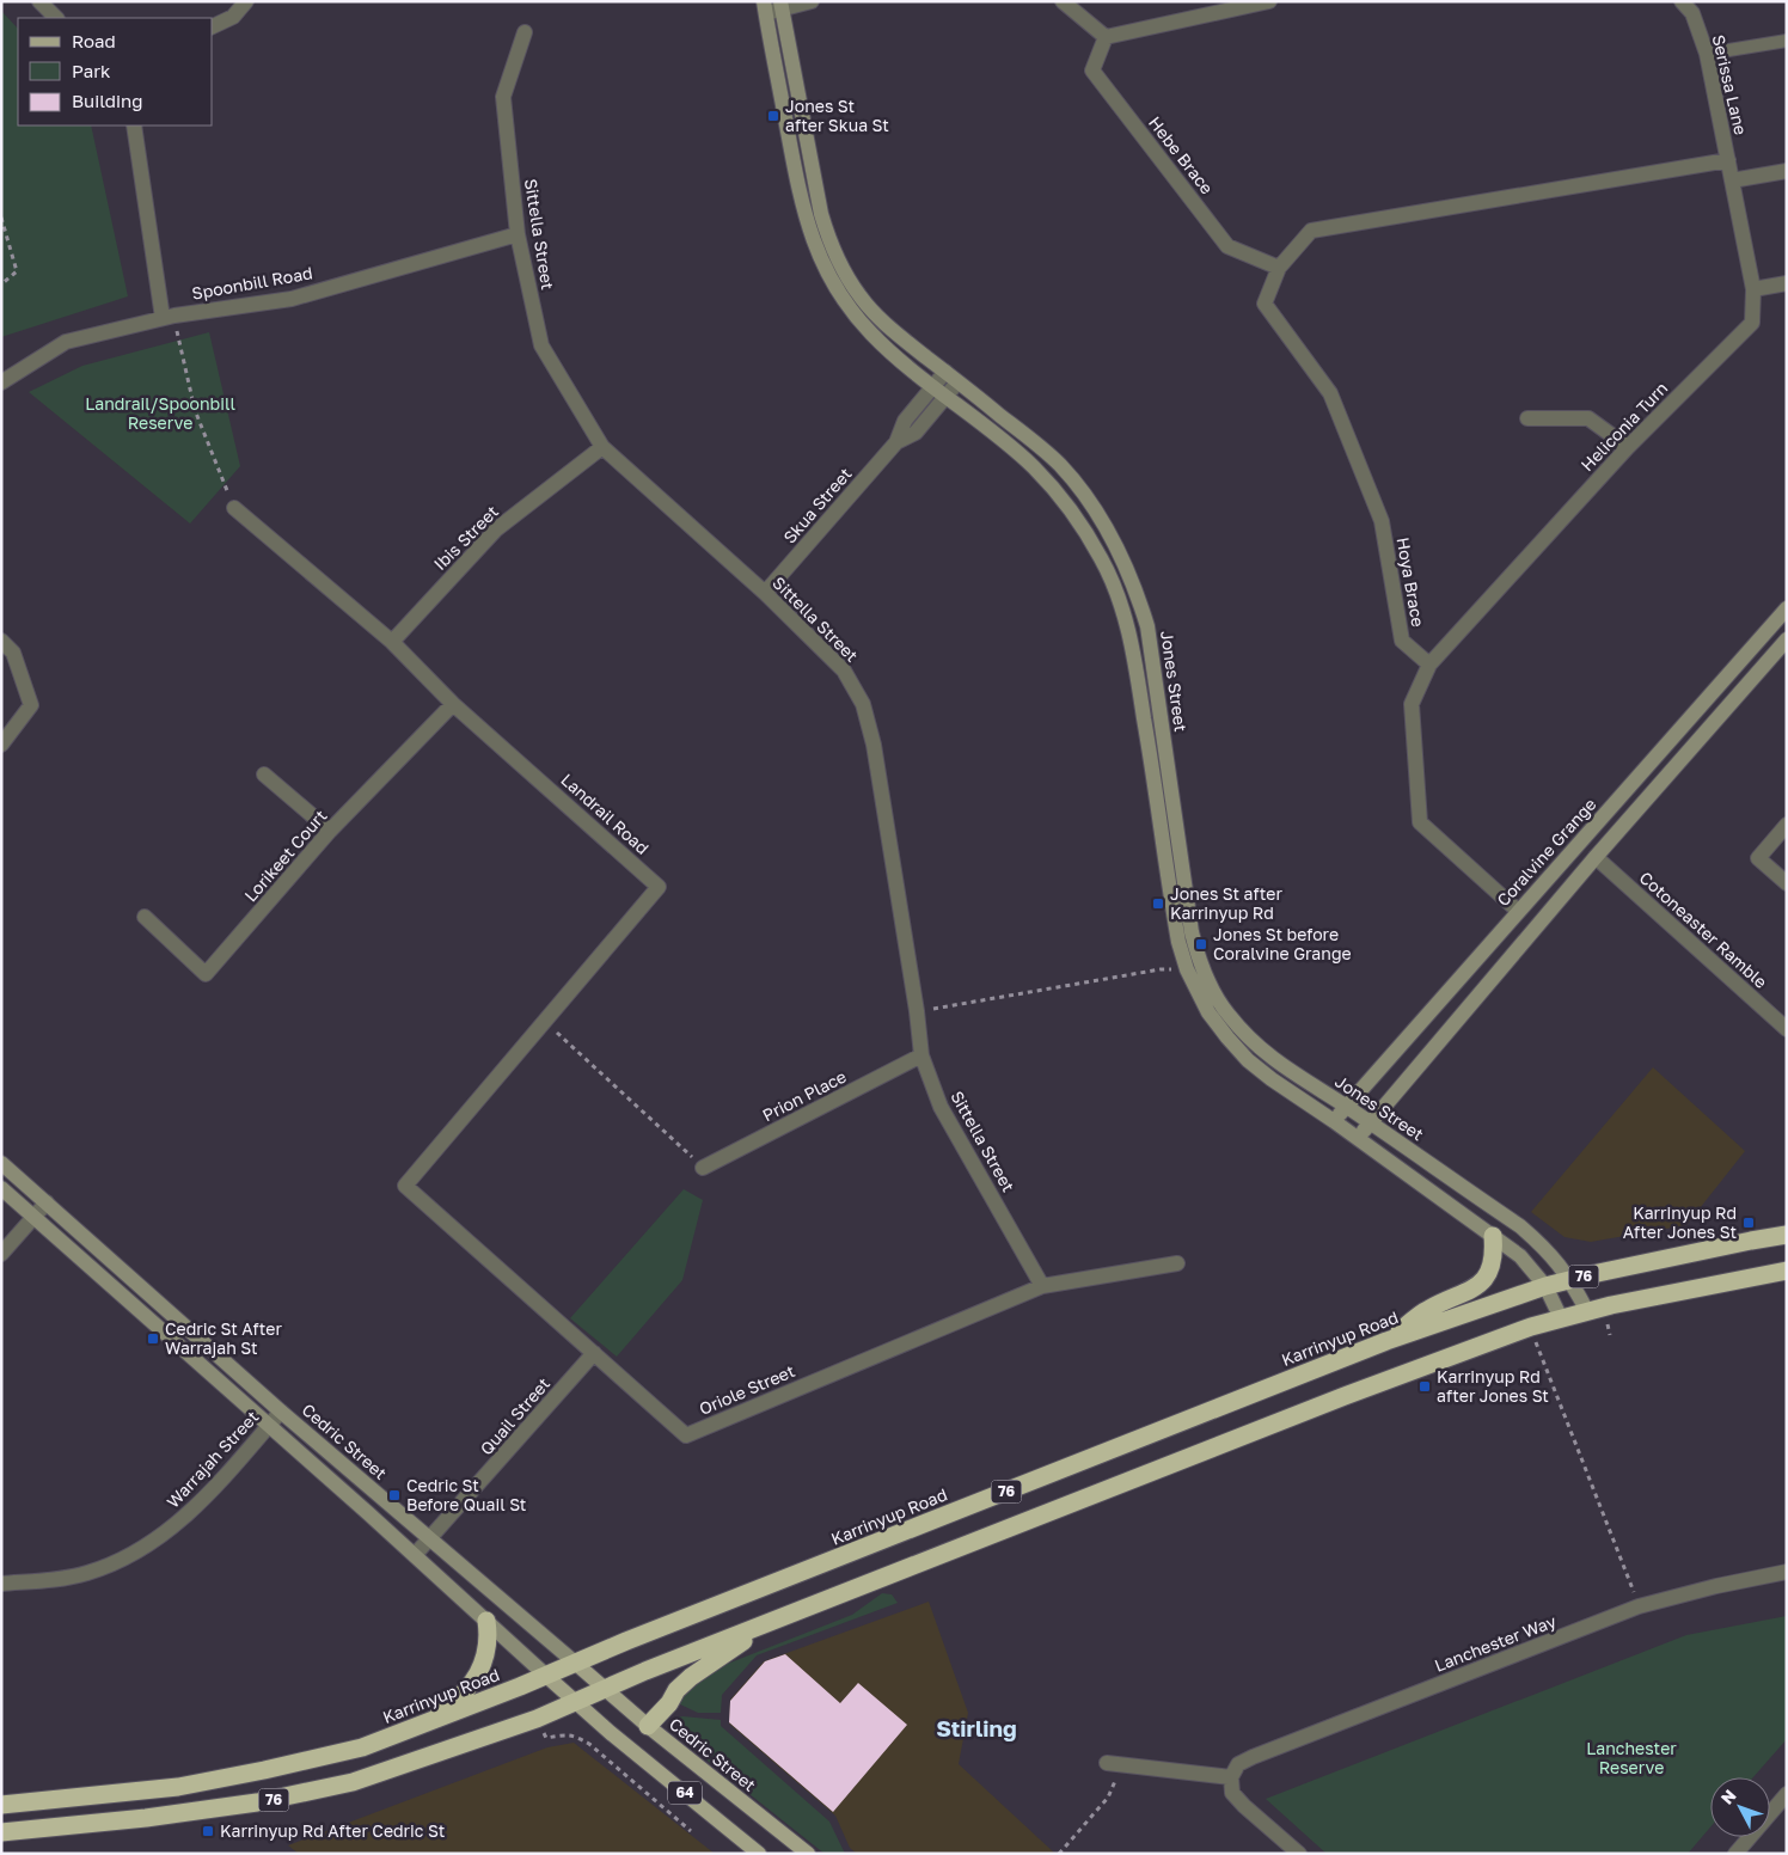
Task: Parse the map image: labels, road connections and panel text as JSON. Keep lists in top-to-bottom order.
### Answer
{
  "streets": {
    "highway": ["76", "Karrinyup Road"],
    "main road": ["Cedric Street", "64"],
    "street": [
      "Serissa Lane",
      "Hebe Brace",
      "Sittella Street",
      "Spoonbill Road",
      "Heliconia Turn",
      "Skua Street",
      "Ibis Street",
      "Hoya Brace",
      "Jones Street",
      "Landrail Road",
      "Coralvine Grange",
      "Lorikeet Court",
      "Cotoneaster Ramble",
      "Prion Place",
      "Oriole Street",
      "Quail Street",
      "Warrajah Street",
      "Lanchester Way"
    ]
  },
  "crossings": [
    ["Serissa Lane", "Heliconia Turn"],
    ["Hebe Brace", "Hoya Brace"],
    ["Sittella Street", "Spoonbill Road"],
    ["Sittella Street", "Skua Street"],
    ["Sittella Street", "Ibis Street"],
    ["Sittella Street", "Prion Place"],
    ["Sittella Street", "Oriole Street"],
    ["Heliconia Turn", "Hoya Brace"],
    ["Skua Street", "Jones Street"],
    ["Ibis Street", "Landrail Road"],
    ["Jones Street", "Coralvine Grange"],
    ["Jones Street", "76"],
    ["Jones Street", "Karrinyup Road"],
    ["Landrail Road", "Lorikeet Court"],
    ["Landrail Road", "Oriole Street"],
    ["76", "Cedric Street"],
    ["76", "64"],
    ["Karrinyup Road", "Cedric Street"],
    ["Karrinyup Road", "64"],
    ["Oriole Street", "Quail Street"],
    ["Quail Street", "Cedric Street"],
    ["Quail Street", "64"],
    ["Cedric Street", "Warrajah Street"],
    ["Warrajah Street", "64"]
  ],
  "districts": ["Stirling"],
  "parks": ["Landrail/Spoonbill Reserve", "Lanchester Reserve"],
  "places": {
    "transit": [
      "Jones St after Skua St",
      "Jones St after Karrinyup Rd",
      "Jones St before Coralvine Grange",
      "Karrinyup Rd After Jones St",
      "Cedric St After Warrajah St",
      "Karrinyup Rd after Jones St",
      "Cedric St Before Quail St",
      "Karrinyup Rd After Cedric St"
    ]
  },
  "legend": ["Road", "Park", "Building"],
  "north": "top left"
}
